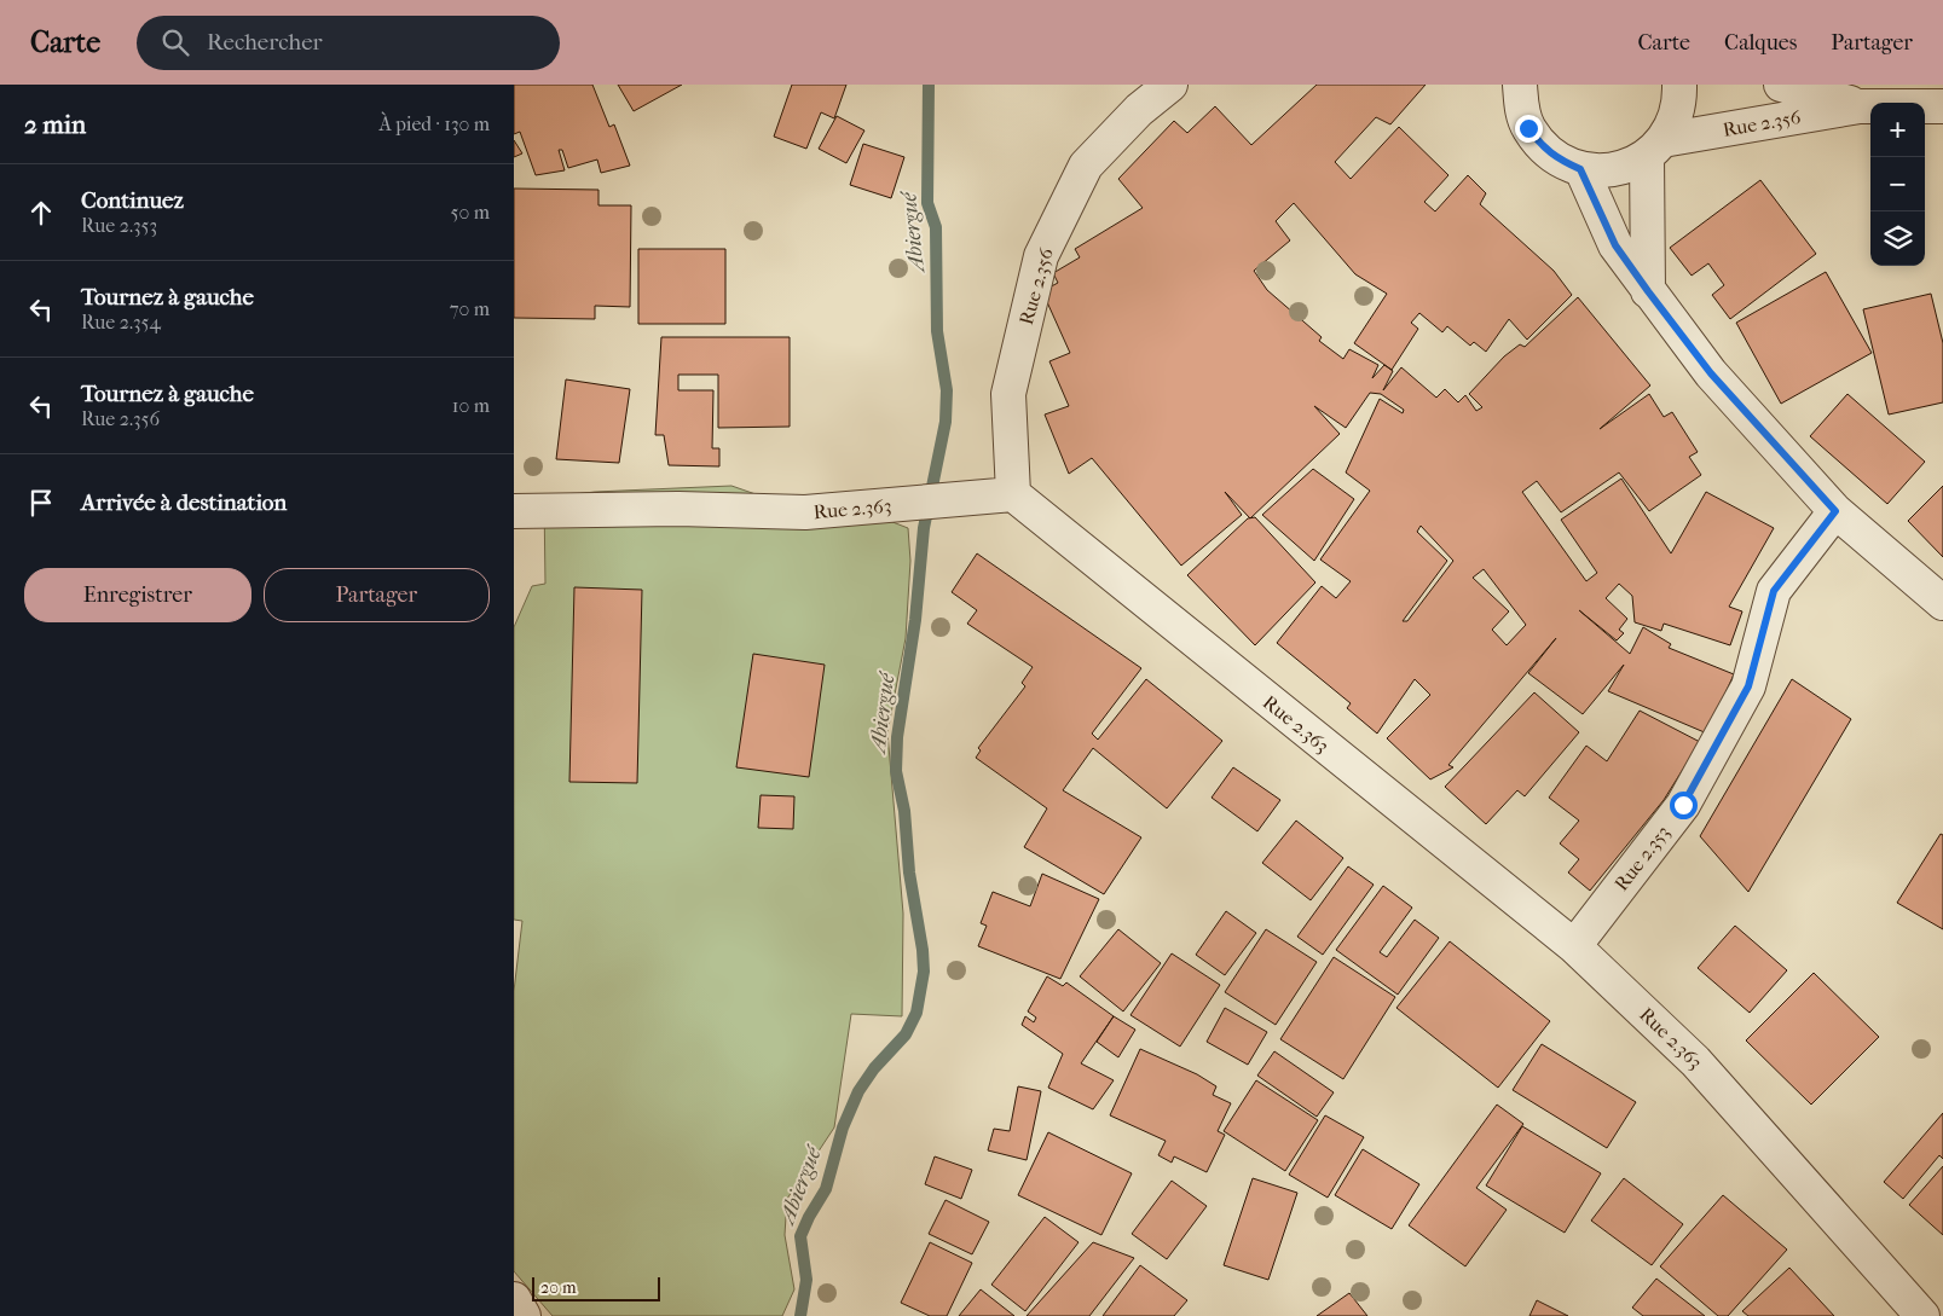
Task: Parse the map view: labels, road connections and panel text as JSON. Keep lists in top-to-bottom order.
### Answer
{
  "streets": {
    "street": ["Rue 2.356", "Rue 2.363", "Rue 2.353"]
  },
  "crossings": [
    ["Rue 2.356", "Rue 2.363"],
    ["Rue 2.363", "Rue 2.353"]
  ],
  "water": ["Abiergué"],
  "scale_bar": "20 m",
  "page": {
    "header": "Carte",
    "search": "Rechercher",
    "nav": ["Carte", "Calques", "Partager"],
    "heading": ["2 min", "À pied · 130 m"],
    "map_buttons": ["+", "−"],
    "list": [
      ["Continuez", "Rue 2.353", "50 m"],
      ["Tournez à gauche", "Rue 2.354", "70 m"],
      ["Tournez à gauche", "Rue 2.356", "10 m"],
      "Arrivée à destination"
    ],
    "buttons": ["Enregistrer", "Partager"],
    "scale": "20 m"
  }
}
